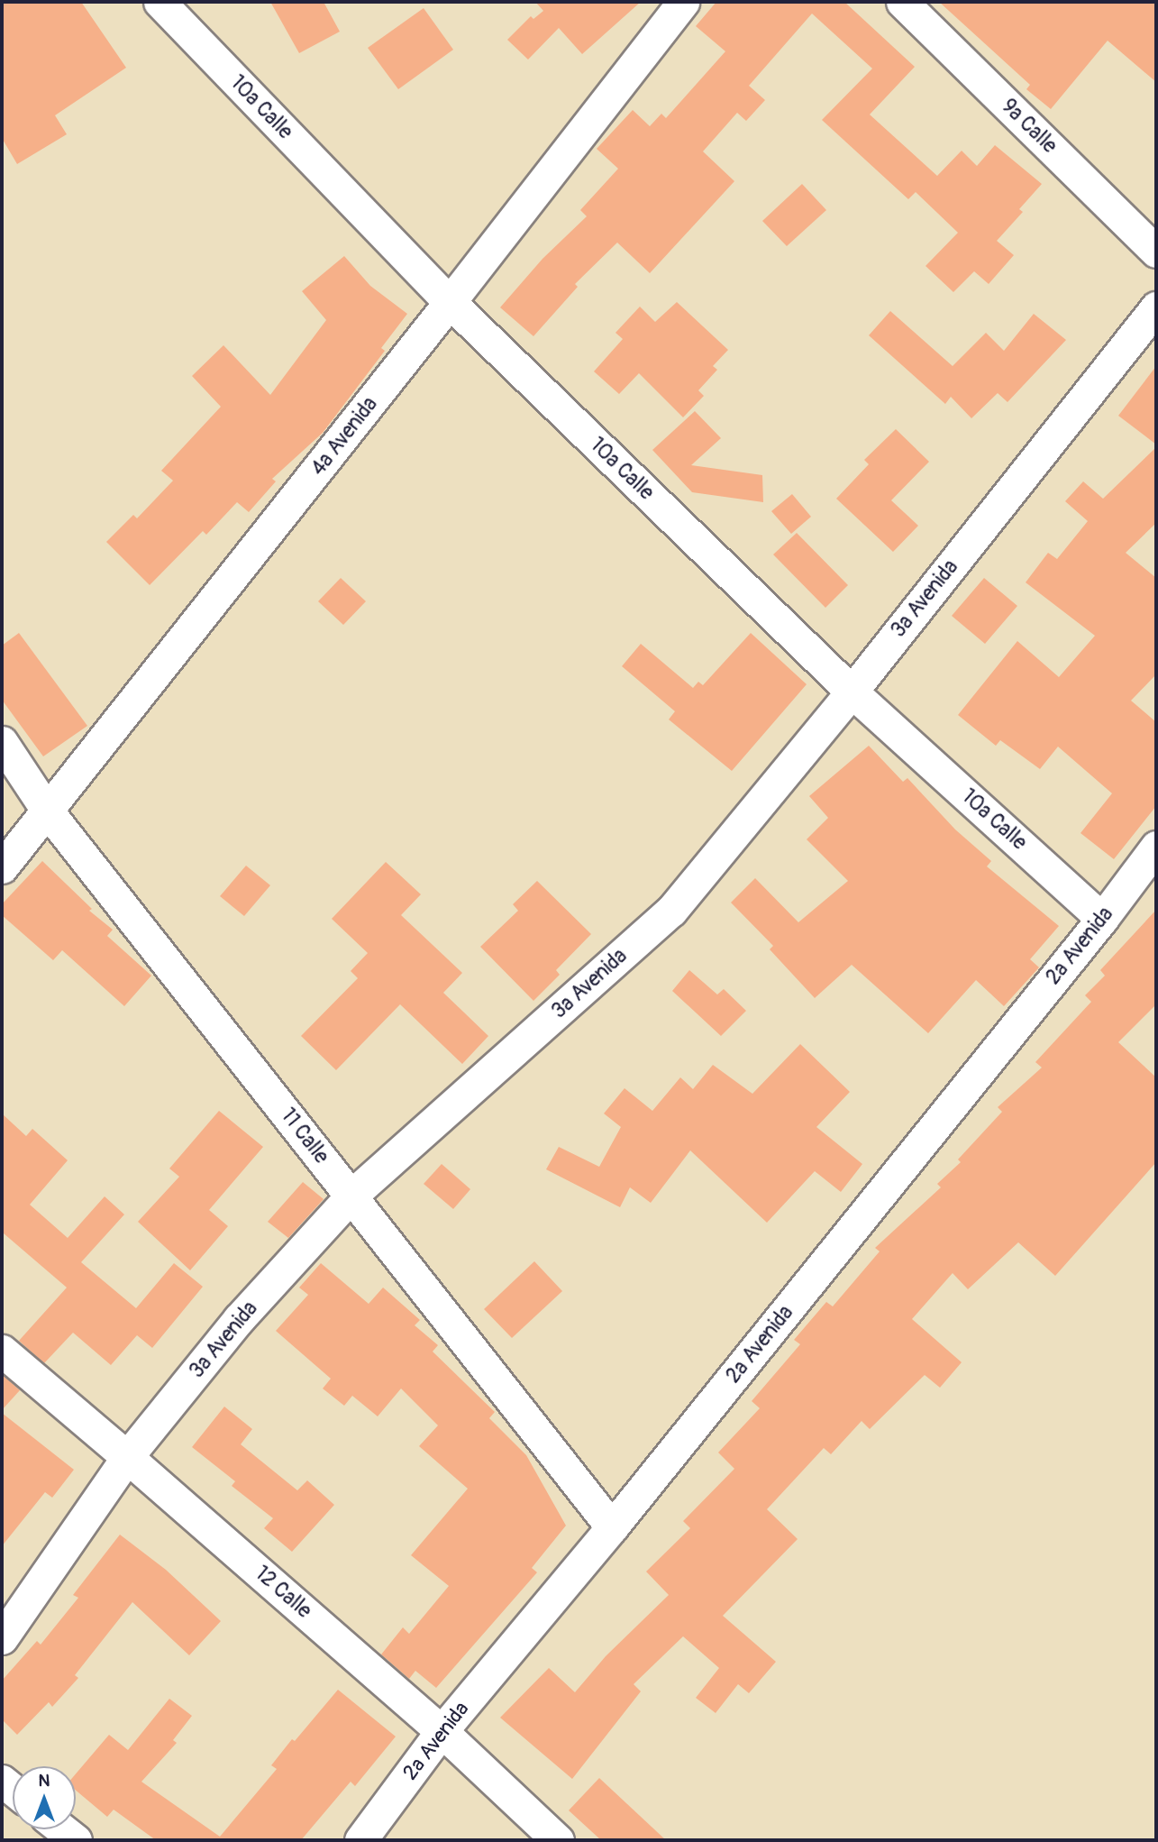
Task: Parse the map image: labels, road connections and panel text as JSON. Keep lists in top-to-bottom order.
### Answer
{
  "streets": {
    "street": [
      "10a Calle",
      "9a Calle",
      "4a Avenida",
      "3a Avenida",
      "2a Avenida",
      "11 Calle",
      "12 Calle"
    ]
  },
  "crossings": [
    ["10a Calle", "4a Avenida"],
    ["10a Calle", "3a Avenida"],
    ["10a Calle", "2a Avenida"],
    ["4a Avenida", "11 Calle"],
    ["3a Avenida", "11 Calle"],
    ["3a Avenida", "12 Calle"],
    ["2a Avenida", "11 Calle"],
    ["2a Avenida", "12 Calle"]
  ],
  "north": "top"
}
